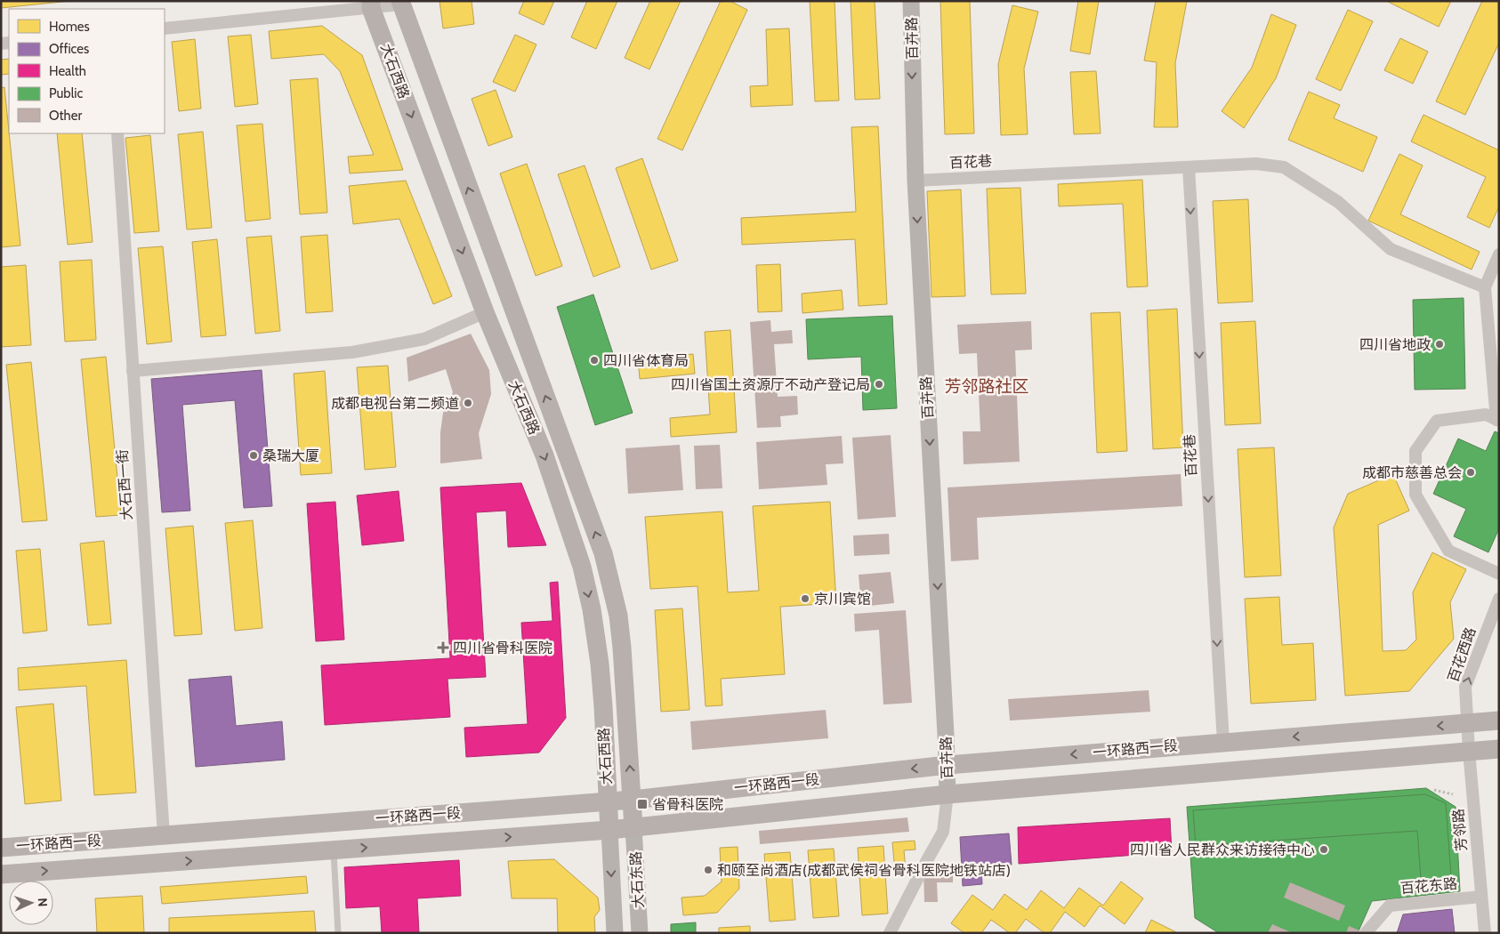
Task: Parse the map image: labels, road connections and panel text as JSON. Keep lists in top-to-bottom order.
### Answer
{
  "streets": {
    "main road": ["大石西路", "一环路西一段"],
    "street": [
      "百卉路",
      "百花巷",
      "大石西一街",
      "百花西路",
      "芳邻路",
      "大石东路",
      "百花东路"
    ]
  },
  "crossings": [
    ["百卉路", "百花巷"],
    ["百卉路", "一环路西一段"],
    ["大石西路", "一环路西一段"],
    ["大石西路", "大石东路"],
    ["百花巷", "一环路西一段"],
    ["大石西一街", "一环路西一段"],
    ["百花西路", "一环路西一段"],
    ["百花西路", "芳邻路"],
    ["一环路西一段", "芳邻路"],
    ["一环路西一段", "大石东路"],
    ["芳邻路", "百花东路"]
  ],
  "one_way": ["百卉路", "百花巷", "百花西路"],
  "districts": ["芳邻路社区"],
  "places": {
    "other": [
      "四川省地政",
      "四川省体育局",
      "四川省国土资源厅不动产登记局",
      "成都电视台第二频道",
      "桑瑞大厦",
      "成都市慈善总会",
      "京川宾馆",
      "四川省人民群众来访接待中心",
      "和颐至尚酒店(成都武侯祠省骨科医院地铁站店)"
    ],
    "health": ["四川省骨科医院"],
    "transit": ["省骨科医院"]
  },
  "legend": [
    "Homes",
    "Offices",
    "Health",
    "Public",
    "Other"
  ],
  "north": "right"
}
